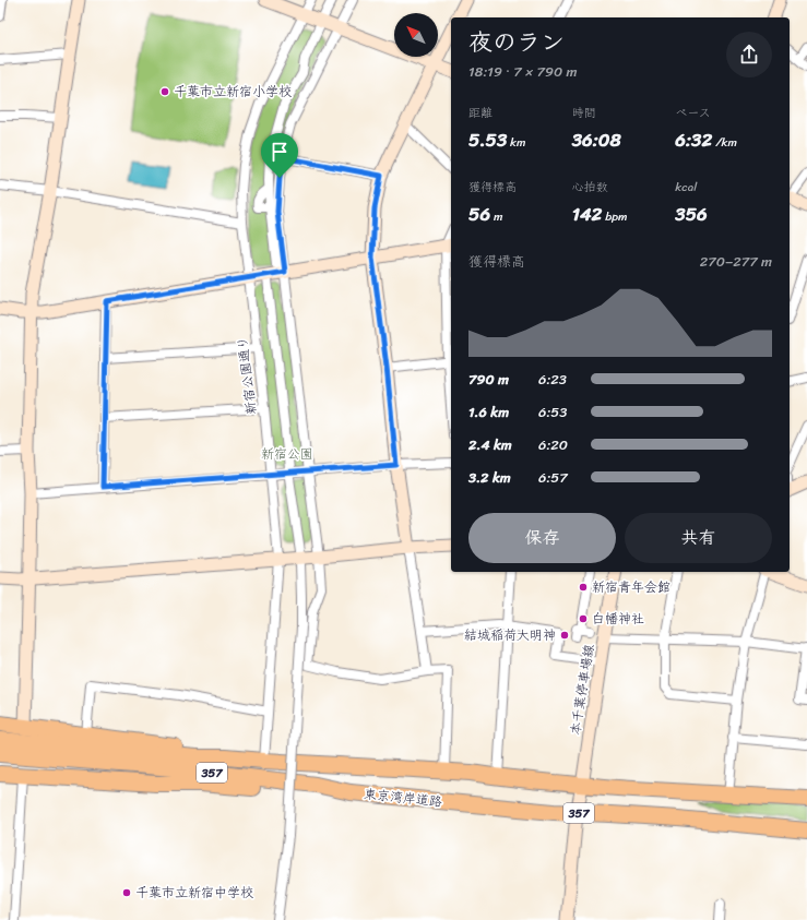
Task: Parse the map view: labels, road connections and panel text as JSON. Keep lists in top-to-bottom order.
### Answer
{
  "streets": {
    "highway": ["357", "東京湾岸道路"],
    "street": ["新宿公園通り", "本千葉停車場線"]
  },
  "crossings": [
    ["新宿公園通り", "東京湾岸道路"],
    ["本千葉停車場線", "東京湾岸道路"],
    ["357", "東京湾岸道路"]
  ],
  "parks": ["新宿公園"],
  "places": [
    "千葉市立新宿小学校",
    "新宿青年会館",
    "白幡神社",
    "結城稲荷大明神",
    "千葉市立新宿中学校"
  ],
  "north": "top left",
  "page": {
    "heading": ["夜のラン", "18:19 · 7 × 790 m"],
    "stats": [
      ["距離", "5.53 km"],
      ["時間", "36:08"],
      ["ペース", "6:32 /km"],
      ["獲得標高", "56 m"],
      ["心拍数", "142 bpm"],
      ["kcal", "356"]
    ],
    "chart": ["獲得標高", "270–277 m"],
    "list": [
      {
        "name": "790 m",
        "note": "6:23"
      },
      {
        "name": "1.6 km",
        "note": "6:53"
      },
      {
        "name": "2.4 km",
        "note": "6:20"
      },
      {
        "name": "3.2 km",
        "note": "6:57"
      }
    ],
    "buttons": ["保存", "共有"]
  }
}
